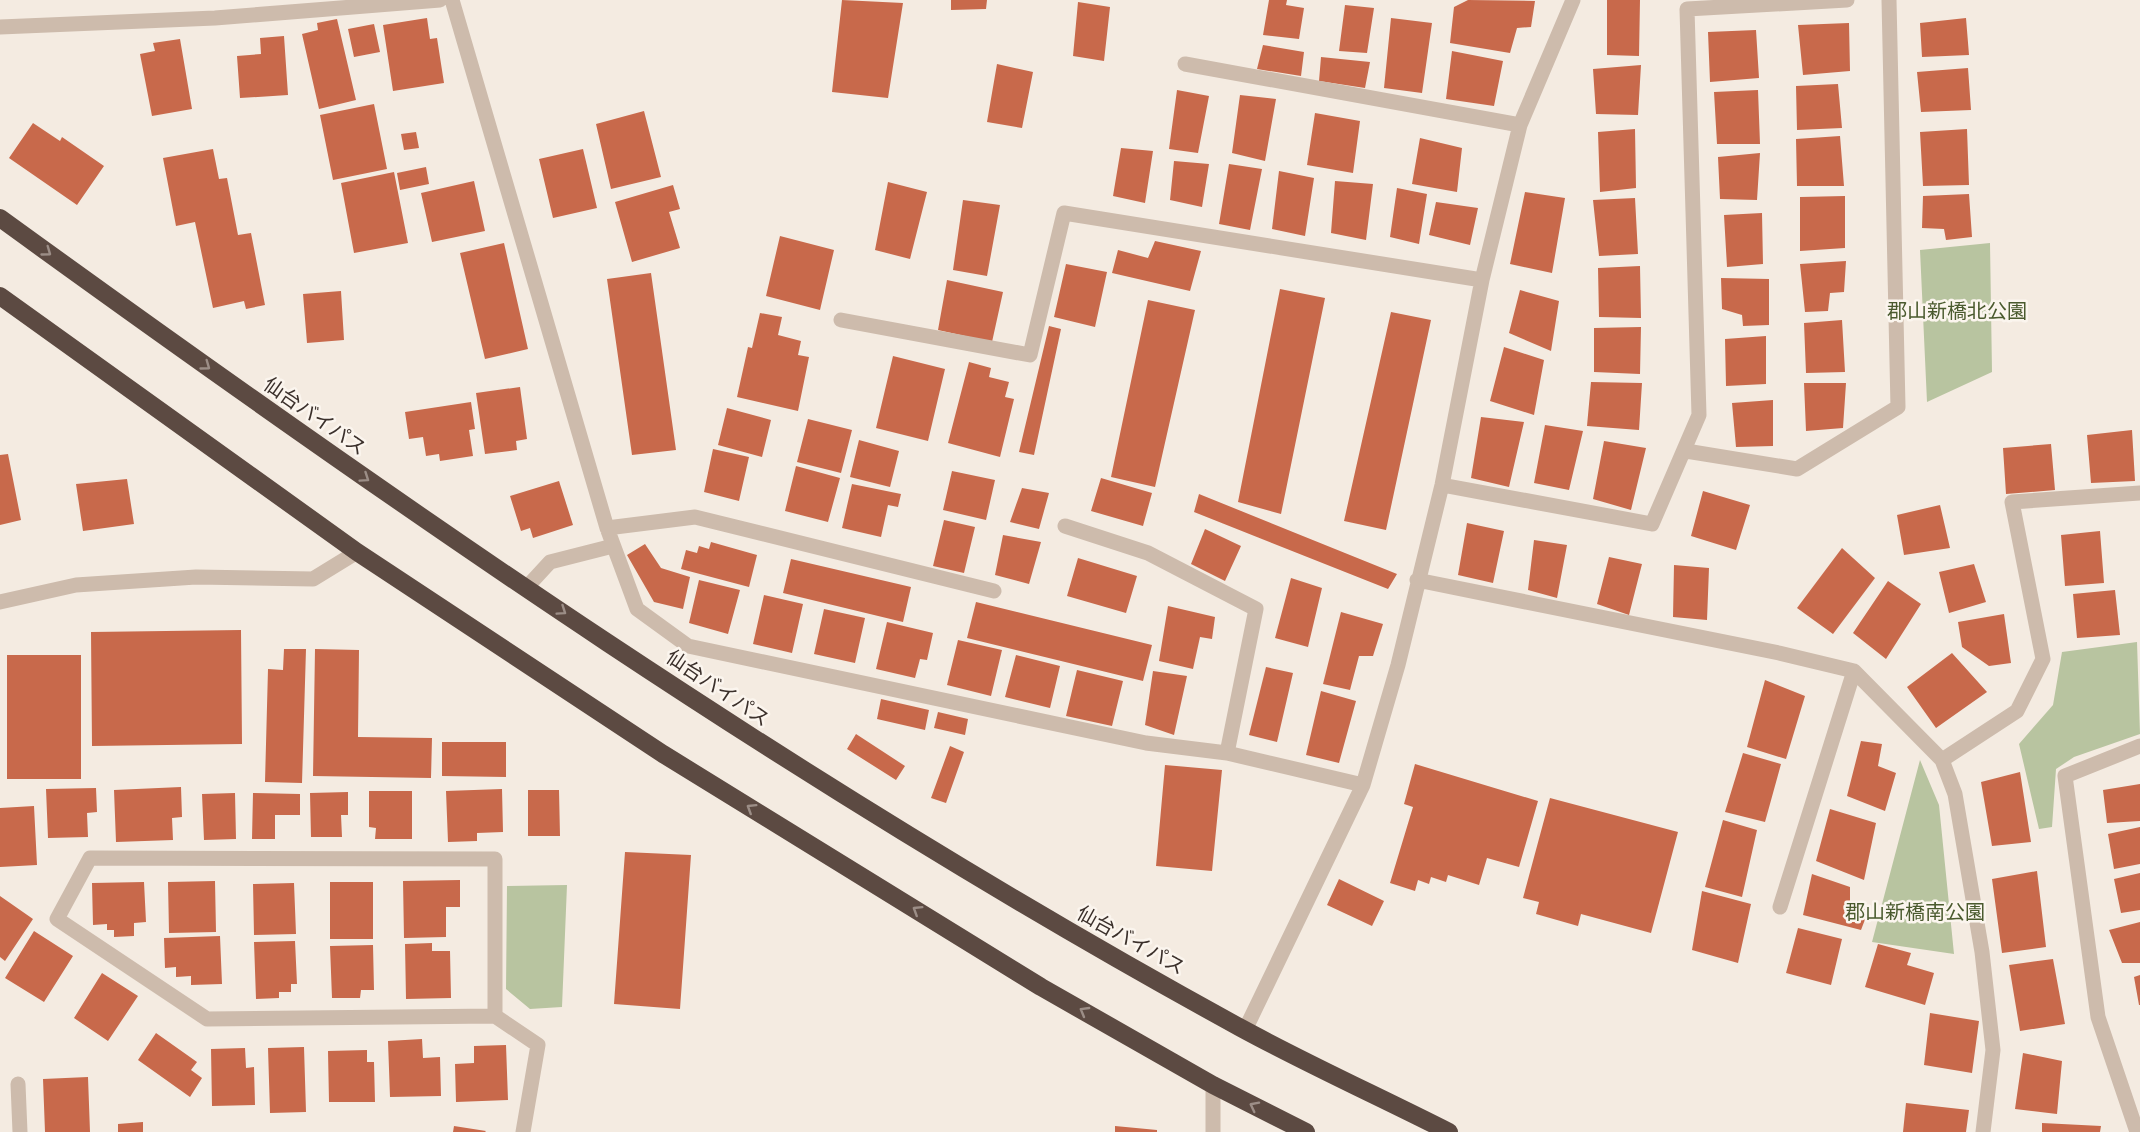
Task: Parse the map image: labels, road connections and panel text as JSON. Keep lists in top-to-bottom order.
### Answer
{
  "streets": {
    "highway": ["仙台バイパス"]
  },
  "parks": ["郡山新橋北公園", "郡山新橋南公園"]
}
